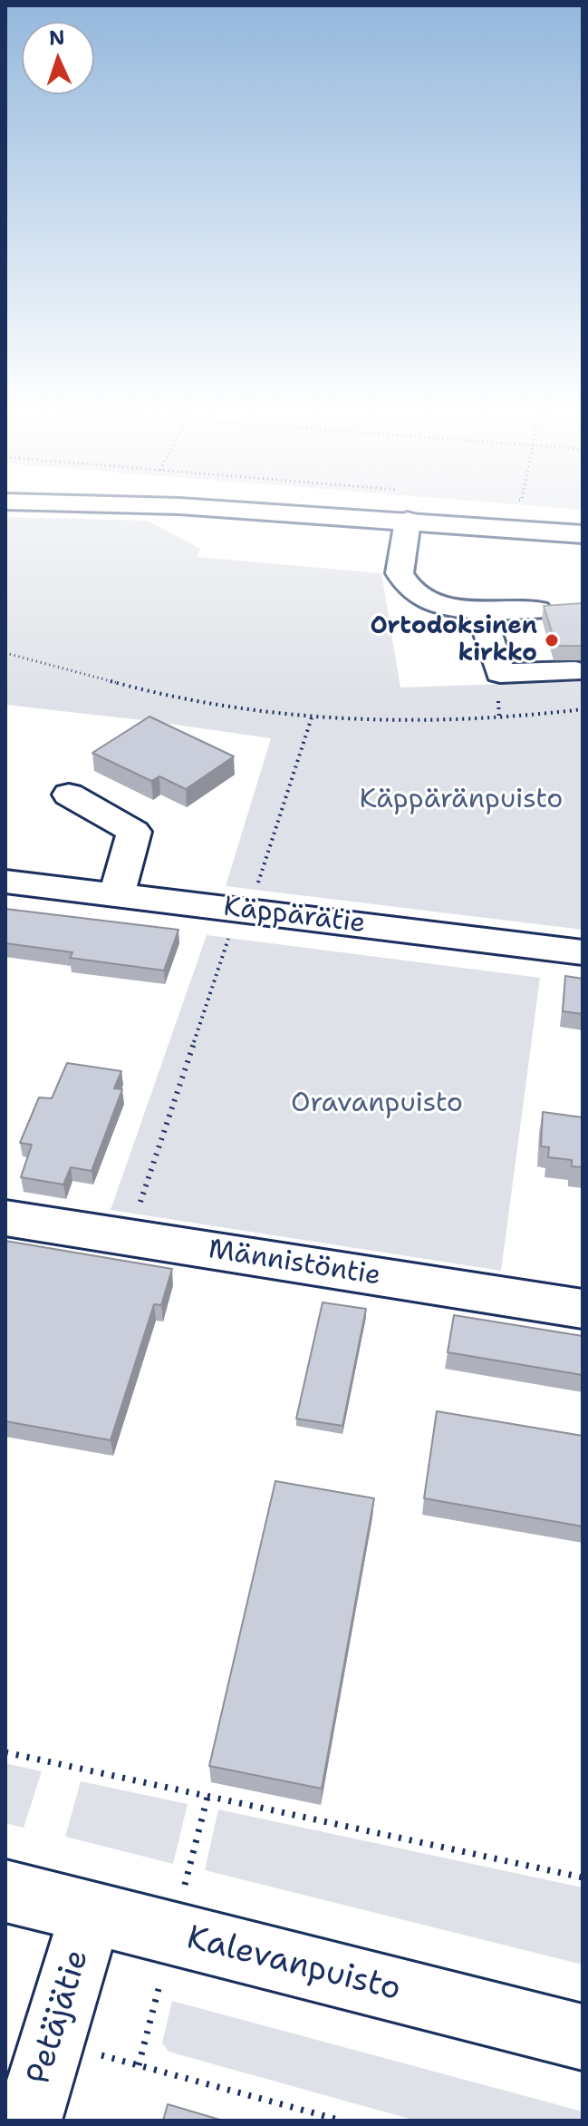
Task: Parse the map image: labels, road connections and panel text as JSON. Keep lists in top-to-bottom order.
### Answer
{
  "streets": {
    "street": [
      "Käppärätie",
      "Männistöntie",
      "Kalevanpuisto",
      "Petäjätie"
    ]
  },
  "crossings": [
    ["Kalevanpuisto", "Petäjätie"]
  ],
  "parks": ["Käppäränpuisto", "Oravanpuisto"],
  "places": ["Ortodoksinen kirkko"],
  "north": "top"
}
